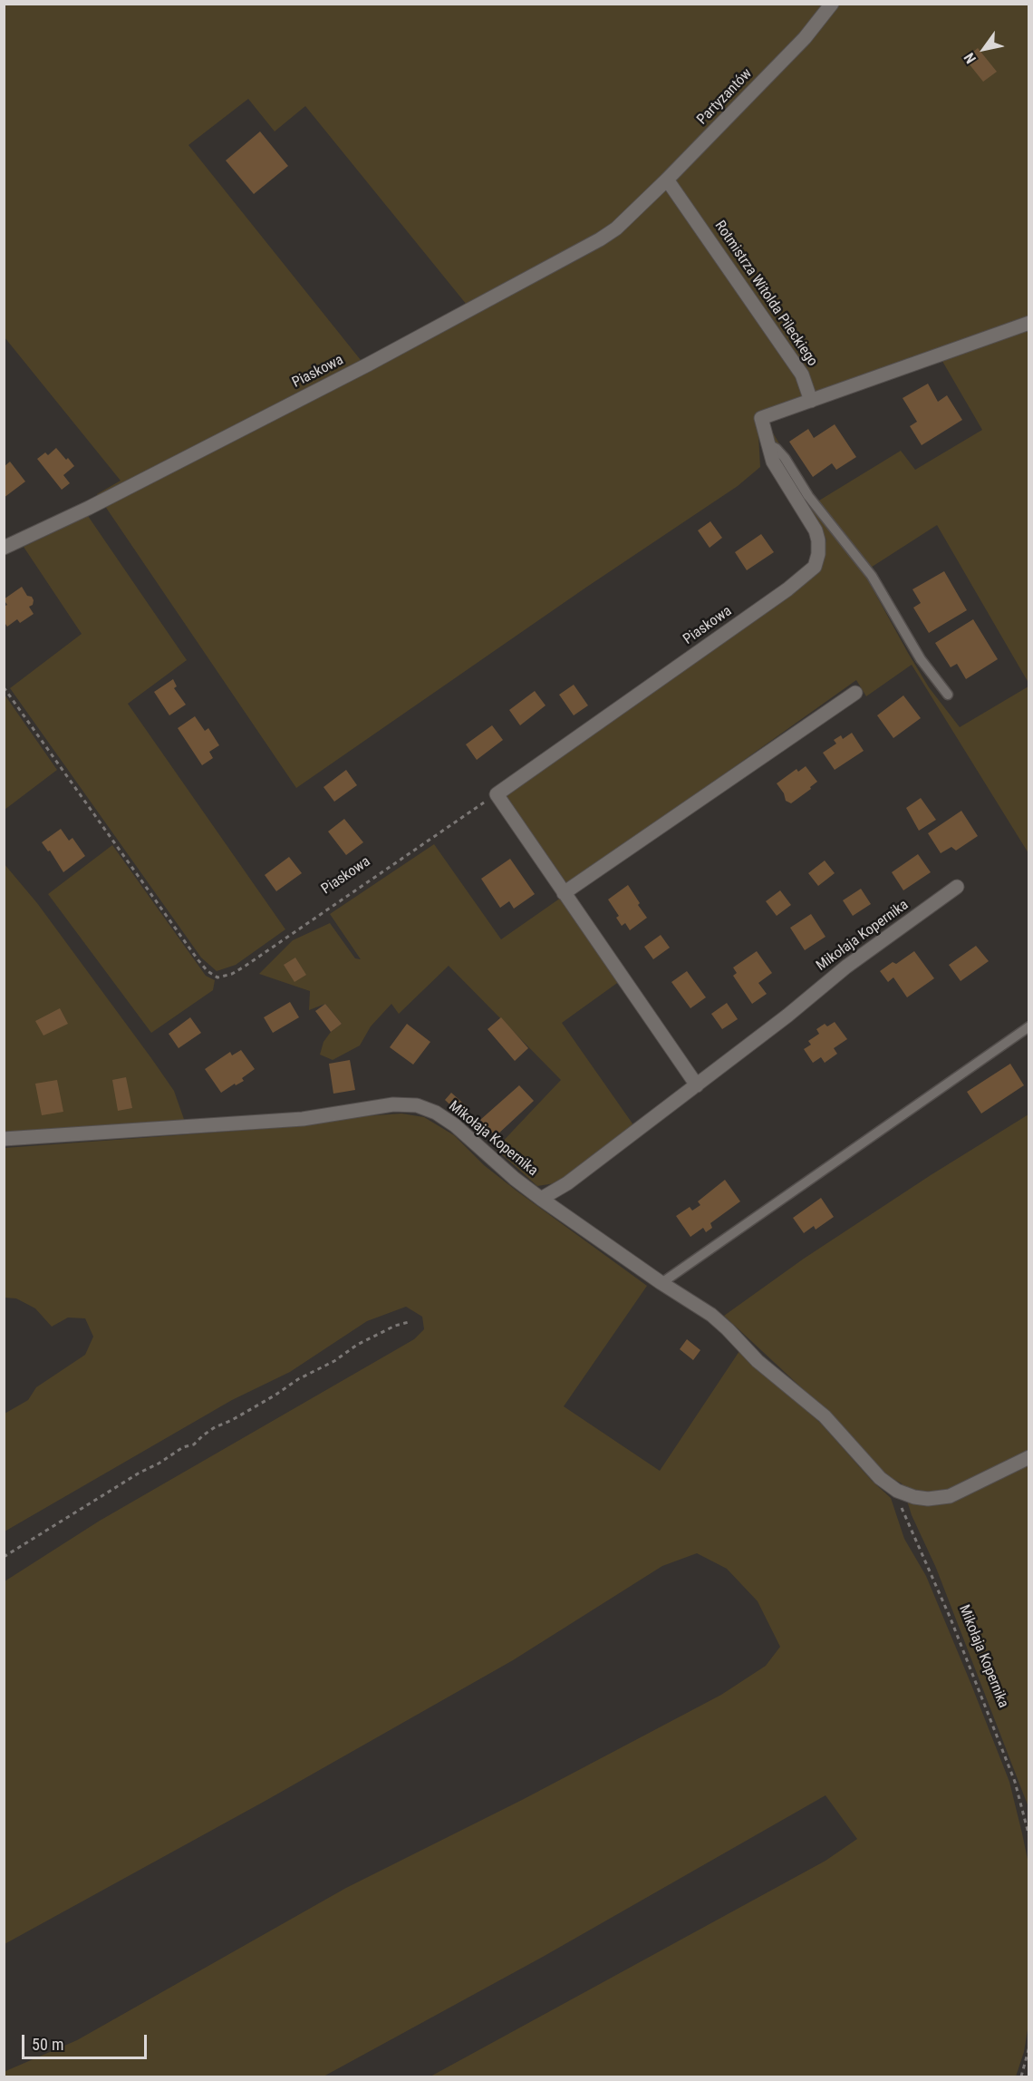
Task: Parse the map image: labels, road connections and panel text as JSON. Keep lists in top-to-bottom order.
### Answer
{
  "streets": {
    "street": [
      "Partyzantów",
      "Rotmistrza Witolda Pileckiego",
      "Piaskowa",
      "Mikołaja Kopernika"
    ]
  },
  "crossings": [
    ["Partyzantów", "Rotmistrza Witolda Pileckiego"],
    ["Partyzantów", "Piaskowa"],
    ["Rotmistrza Witolda Pileckiego", "Piaskowa"]
  ],
  "scale_bar": "50 m",
  "north": "bottom left"
}
